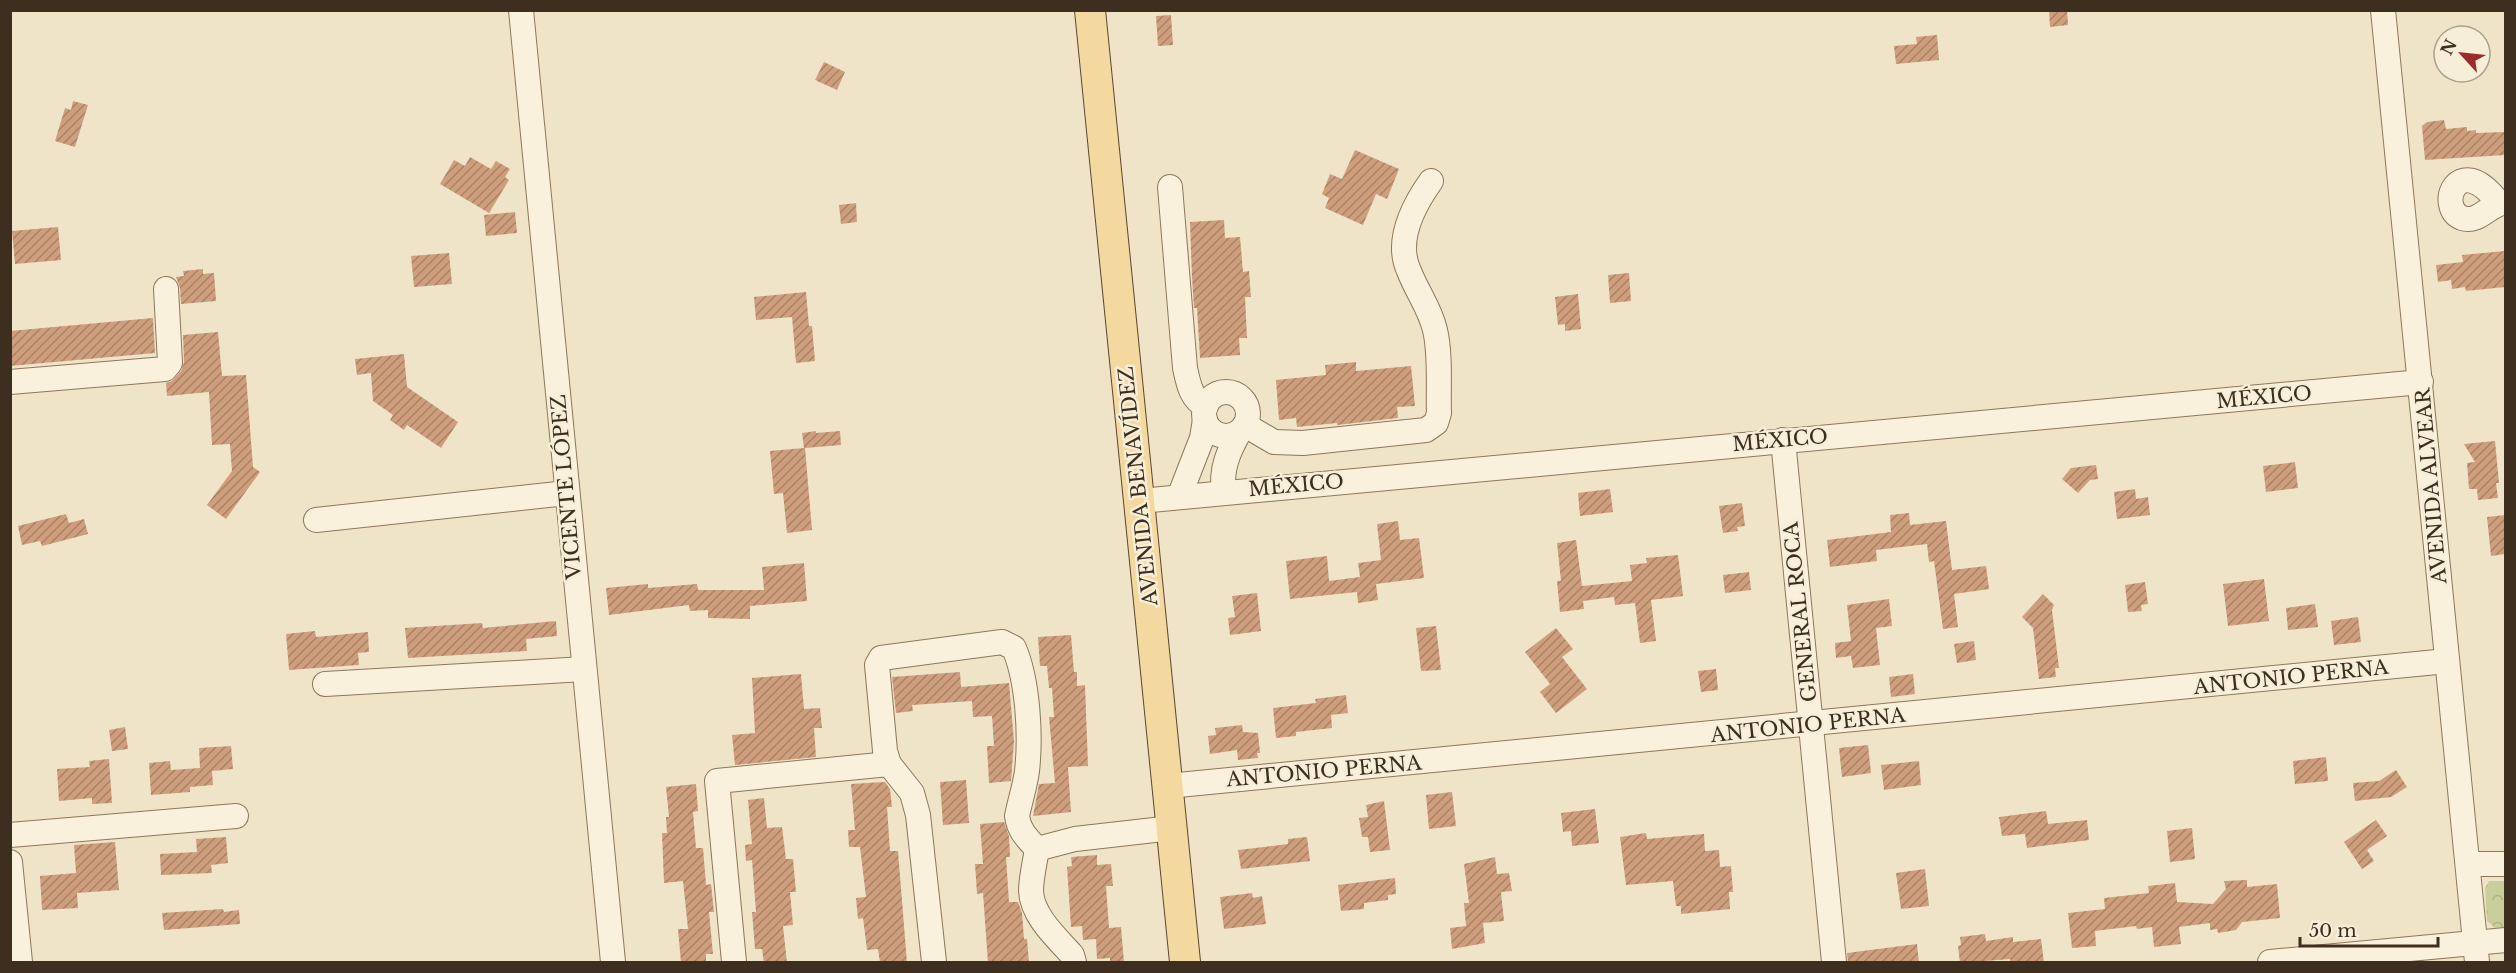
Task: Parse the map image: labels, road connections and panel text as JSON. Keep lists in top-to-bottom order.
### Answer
{
  "streets": {
    "main road": ["AVENIDA BENAVÍDEZ"],
    "street": [
      "MÉXICO",
      "AVENIDA ALVEAR",
      "VICENTE LÓPEZ",
      "GENERAL ROCA",
      "ANTONIO PERNA"
    ]
  },
  "crossings": [
    ["MÉXICO", "AVENIDA BENAVÍDEZ"],
    ["MÉXICO", "AVENIDA ALVEAR"],
    ["MÉXICO", "GENERAL ROCA"],
    ["AVENIDA BENAVÍDEZ", "ANTONIO PERNA"],
    ["AVENIDA ALVEAR", "ANTONIO PERNA"],
    ["GENERAL ROCA", "ANTONIO PERNA"]
  ],
  "scale_bar": "50 m",
  "north": "top left"
}
